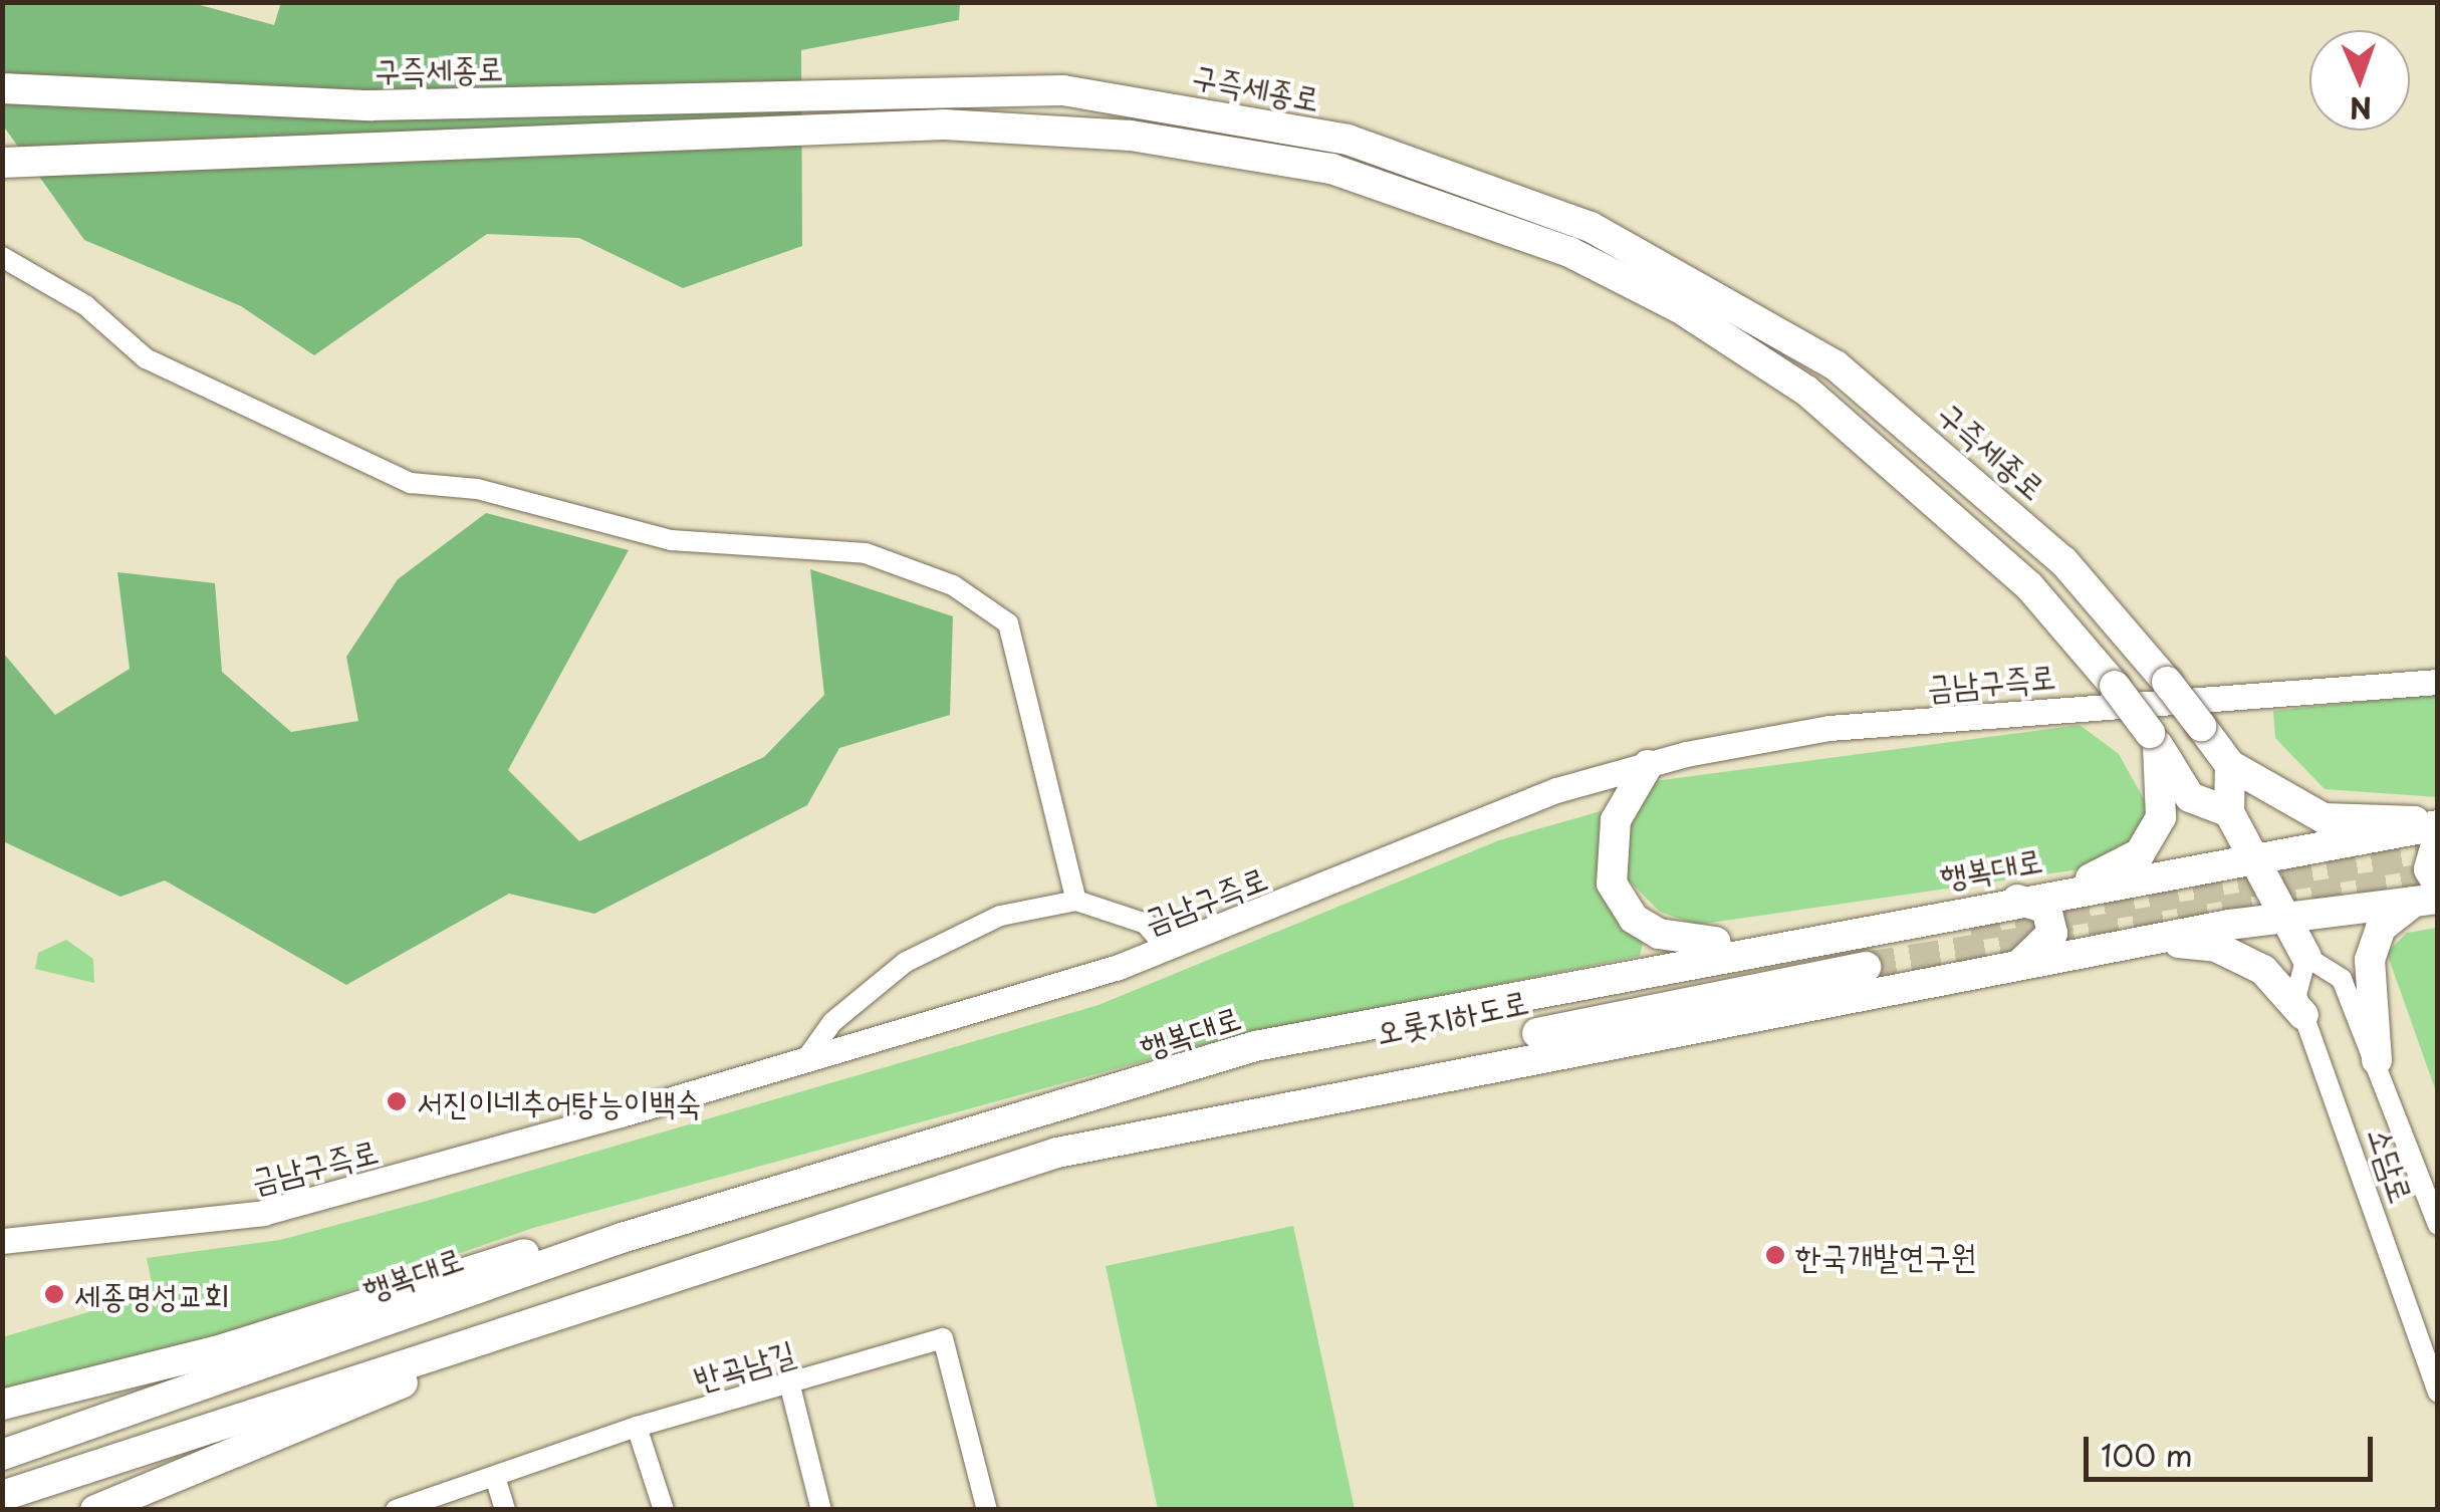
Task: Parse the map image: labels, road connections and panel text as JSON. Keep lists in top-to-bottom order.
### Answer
{
  "streets": {
    "highway": [
      "구즉세종로",
      "행복대로",
      "오롯지하도로",
      "소담로"
    ],
    "main road": ["금남구즉로"],
    "street": ["반곡남길"]
  },
  "crossings": [
    ["행복대로", "오롯지하도로"],
    ["행복대로", "소담로"]
  ],
  "places": ["서진이네추어탕능이백숙", "한국개발연구원", "세종명성교회"],
  "scale_bar": "100 m",
  "north": "bottom"
}
